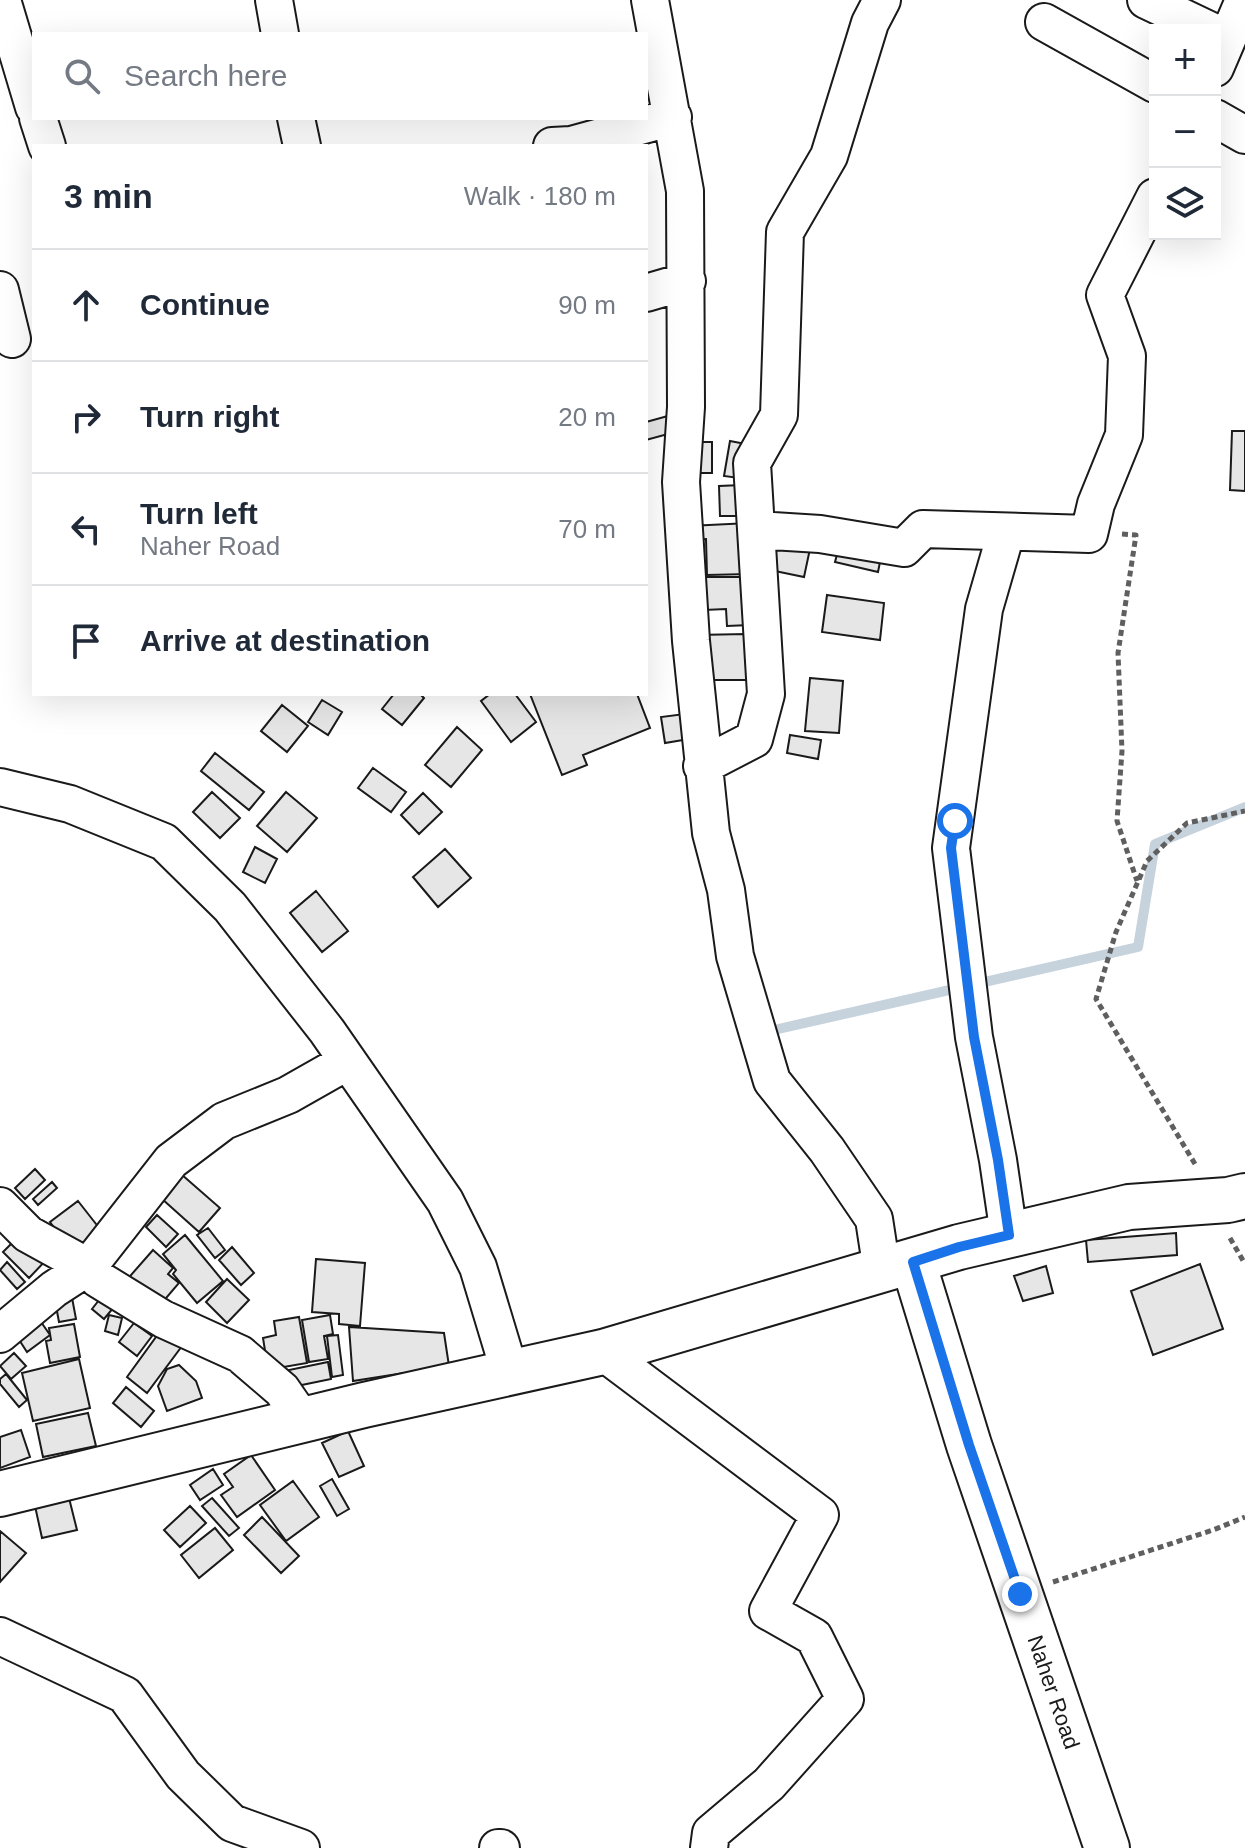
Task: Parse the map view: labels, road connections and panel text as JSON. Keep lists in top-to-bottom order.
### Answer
{
  "streets": {
    "main road": ["Naher Road"]
  },
  "page": {
    "map_buttons": ["+", "−"],
    "search": "Search here",
    "heading": ["3 min", "Walk · 180 m"],
    "list": [
      ["Continue", "90 m"],
      ["Turn right", "20 m"],
      ["Turn left", "Naher Road", "70 m"],
      "Arrive at destination"
    ]
  }
}
